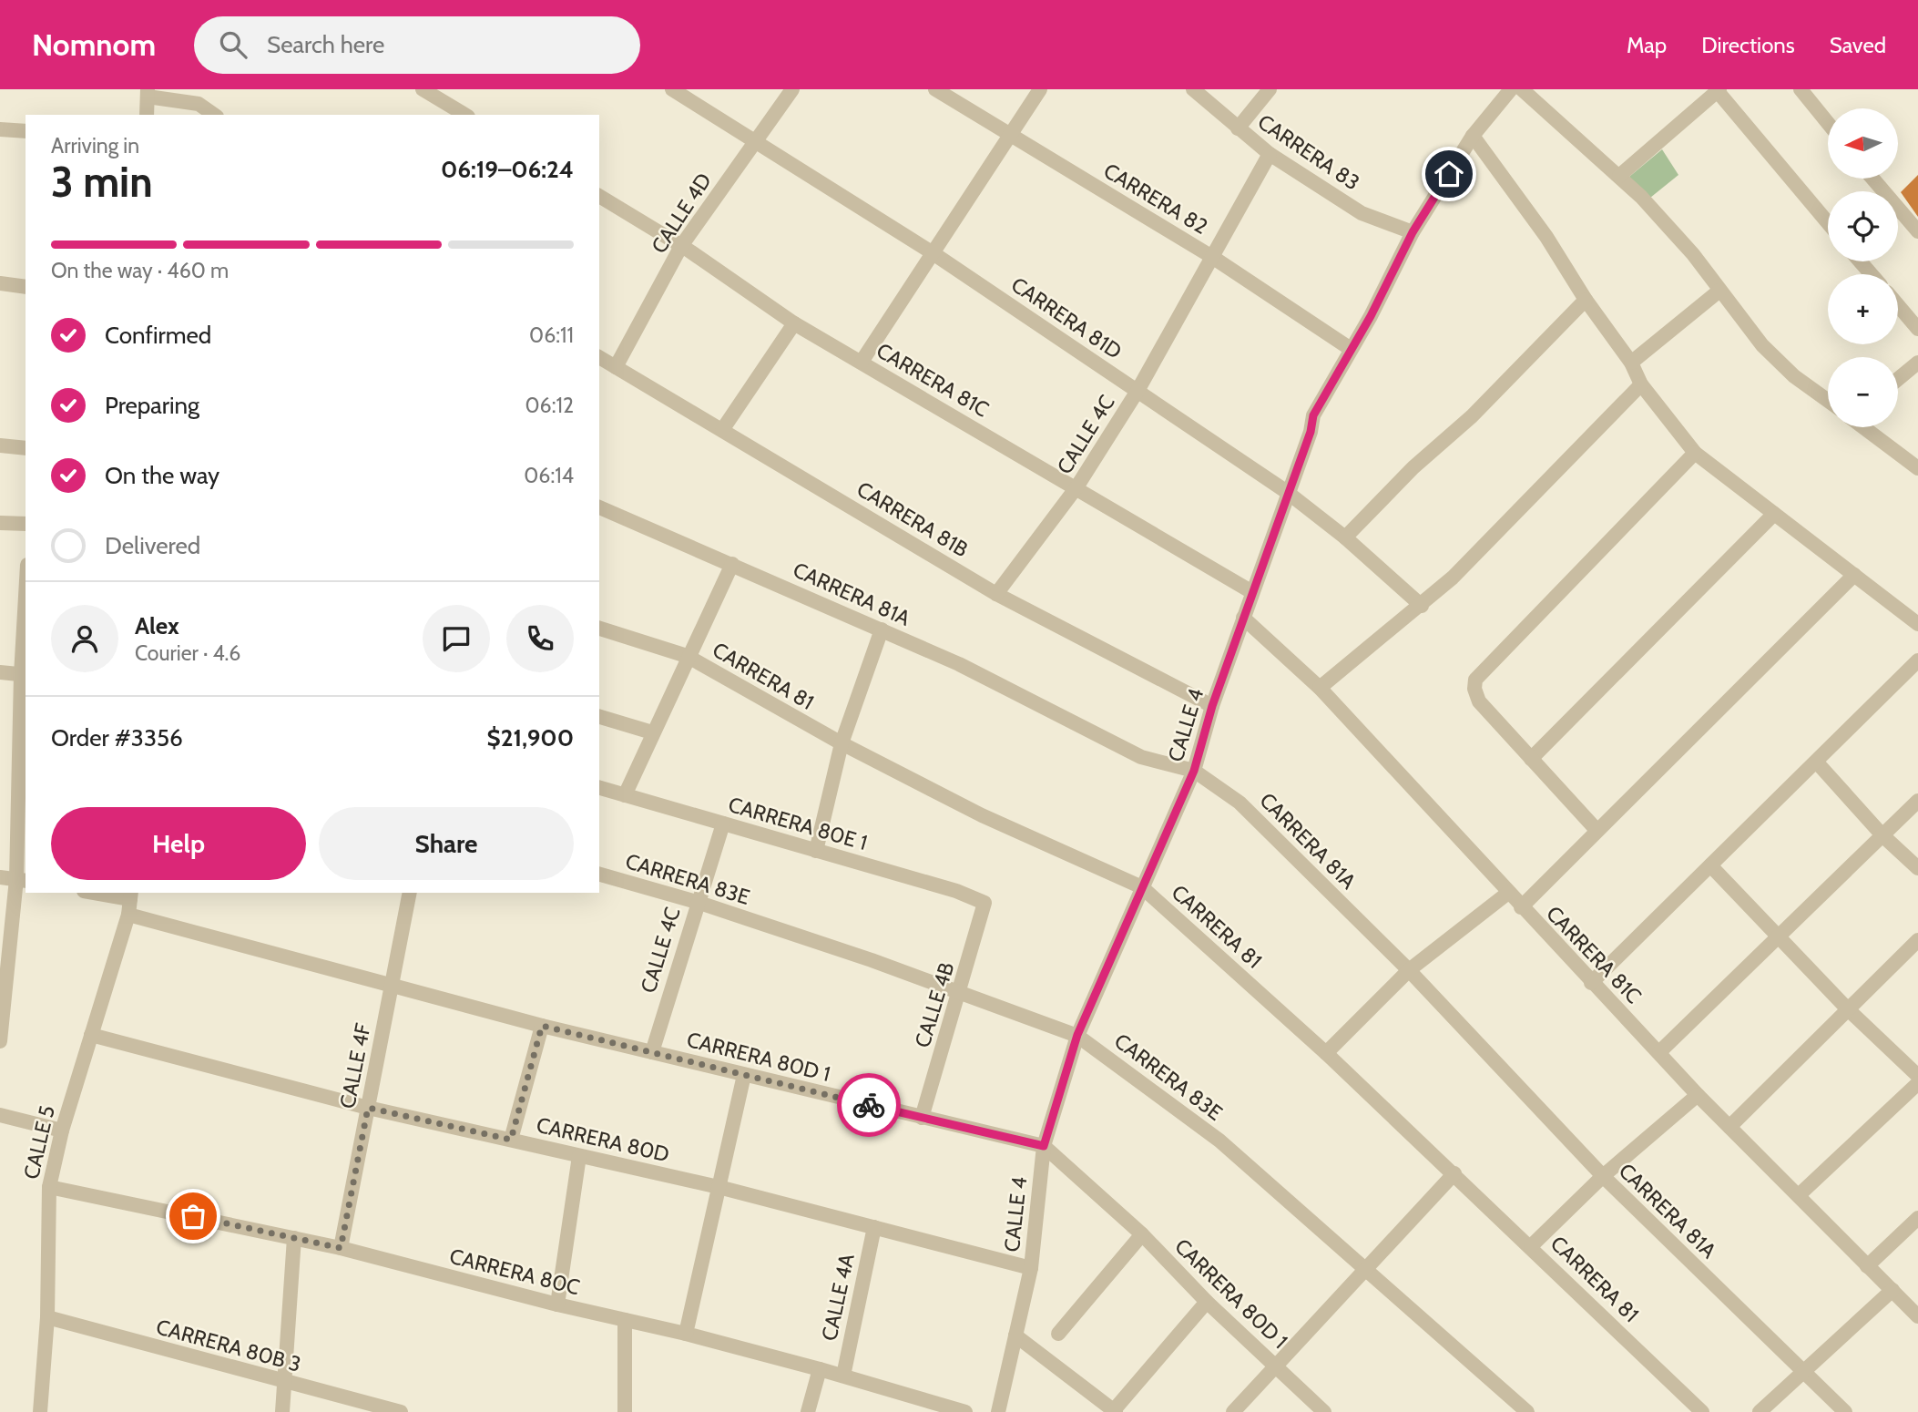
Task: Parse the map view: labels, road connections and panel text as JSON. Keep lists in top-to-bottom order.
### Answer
{
  "streets": {
    "street": [
      "CARRERA 83",
      "CARRERA 82",
      "CALLE 4D",
      "CARRERA 81D",
      "CARRERA 81C",
      "CALLE 4C",
      "CARRERA 81B",
      "CARRERA 81A",
      "CARRERA 81",
      "CALLE 4",
      "CARRERA 80E 1",
      "CARRERA 83E",
      "CALLE 4B",
      "CARRERA 80D 1",
      "CALLE 4F",
      "CARRERA 80D",
      "CALLE 5",
      "CARRERA 80C",
      "CALLE 4A",
      "CARRERA 80B 3"
    ]
  },
  "crossings": [
    ["CARRERA 83", "CALLE 4C"],
    ["CARRERA 83", "CALLE 4"],
    ["CARRERA 82", "CALLE 4C"],
    ["CARRERA 82", "CALLE 4"],
    ["CALLE 4D", "CARRERA 81D"],
    ["CALLE 4D", "CARRERA 81C"],
    ["CALLE 4D", "CARRERA 81B"],
    ["CARRERA 81D", "CALLE 4C"],
    ["CARRERA 81D", "CALLE 4"],
    ["CARRERA 81C", "CALLE 4C"],
    ["CARRERA 81C", "CALLE 4"],
    ["CALLE 4C", "CARRERA 81B"],
    ["CALLE 4C", "CARRERA 80E 1"],
    ["CALLE 4C", "CARRERA 83E"],
    ["CALLE 4C", "CARRERA 80D 1"],
    ["CARRERA 81B", "CALLE 4"],
    ["CARRERA 81A", "CALLE 4"],
    ["CARRERA 81", "CALLE 4"],
    ["CALLE 4", "CARRERA 83E"],
    ["CALLE 4", "CARRERA 80D 1"],
    ["CALLE 4", "CARRERA 80D"],
    ["CARRERA 80E 1", "CALLE 4B"],
    ["CARRERA 83E", "CALLE 4B"],
    ["CALLE 4B", "CARRERA 80D 1"],
    ["CARRERA 80D 1", "CALLE 4F"],
    ["CARRERA 80D 1", "CALLE 5"],
    ["CALLE 4F", "CARRERA 80D"],
    ["CALLE 4F", "CARRERA 80C"],
    ["CARRERA 80D", "CALLE 5"],
    ["CARRERA 80D", "CALLE 4A"],
    ["CALLE 5", "CARRERA 80C"],
    ["CALLE 5", "CARRERA 80B 3"],
    ["CARRERA 80C", "CALLE 4A"]
  ],
  "north": "left",
  "page": {
    "header": "Nomnom",
    "search": "Search here",
    "nav": ["Map", "Directions", "Saved"],
    "map_buttons": ["+", "−"],
    "heading": ["3 min", "Arriving in", "06:19–06:24"],
    "panel": [
      "Alex",
      "Courier · 4.6",
      "Order #3356",
      "$21,900"
    ],
    "bar": "On the way · 460 m",
    "list": [
      ["Confirmed", "06:11"],
      ["Preparing", "06:12"],
      ["On the way", "06:14"],
      "Delivered"
    ],
    "buttons": ["Help", "Share"]
  }
}
